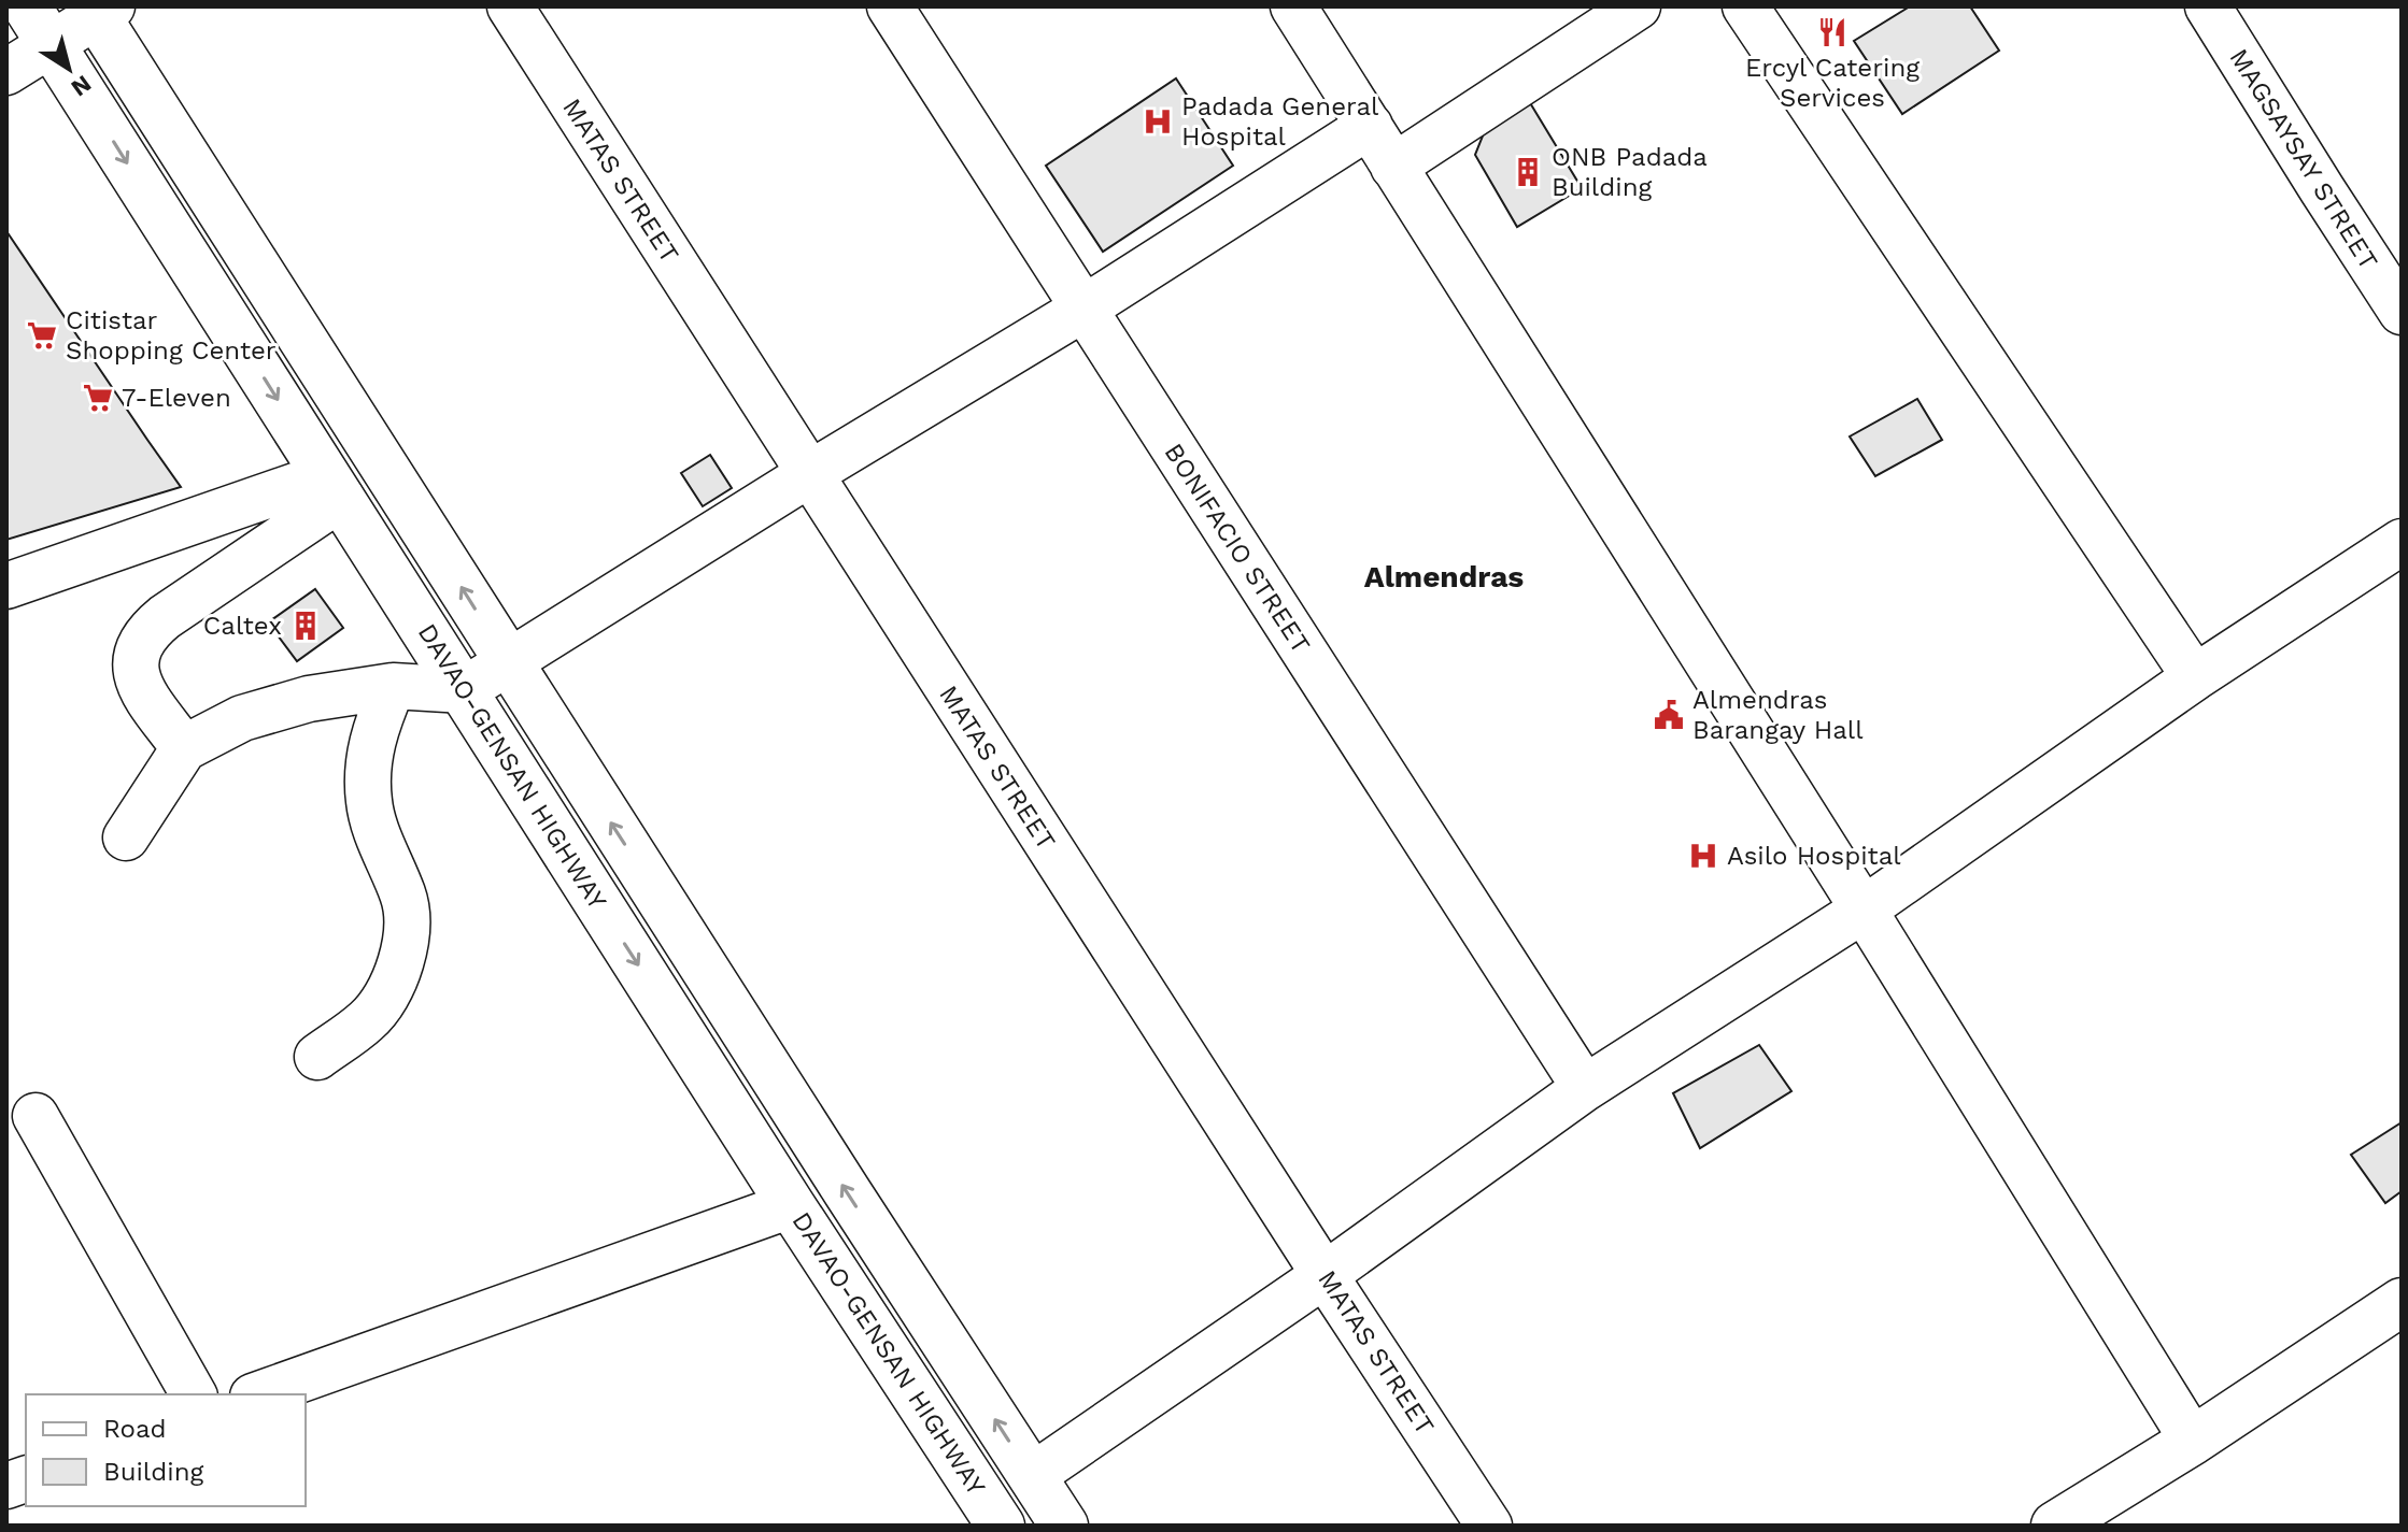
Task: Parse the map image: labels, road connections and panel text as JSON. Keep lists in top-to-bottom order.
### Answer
{
  "streets": {
    "main road": ["DAVAO-GENSAN HIGHWAY"],
    "street": ["MAGSAYSAY STREET", "MATAS STREET", "BONIFACIO STREET"]
  },
  "districts": ["Almendras"],
  "places": {
    "restaurant": ["Ercyl Catering Services"],
    "hospital": ["Padada General Hospital", "Asilo Hospital"],
    "building": ["ONB Padada Building", "Caltex"],
    "supermarket": ["Citistar Shopping Center", "7-Eleven"],
    "public building": ["Almendras Barangay Hall"]
  },
  "legend": ["Road", "Building"],
  "north": "bottom right"
}
